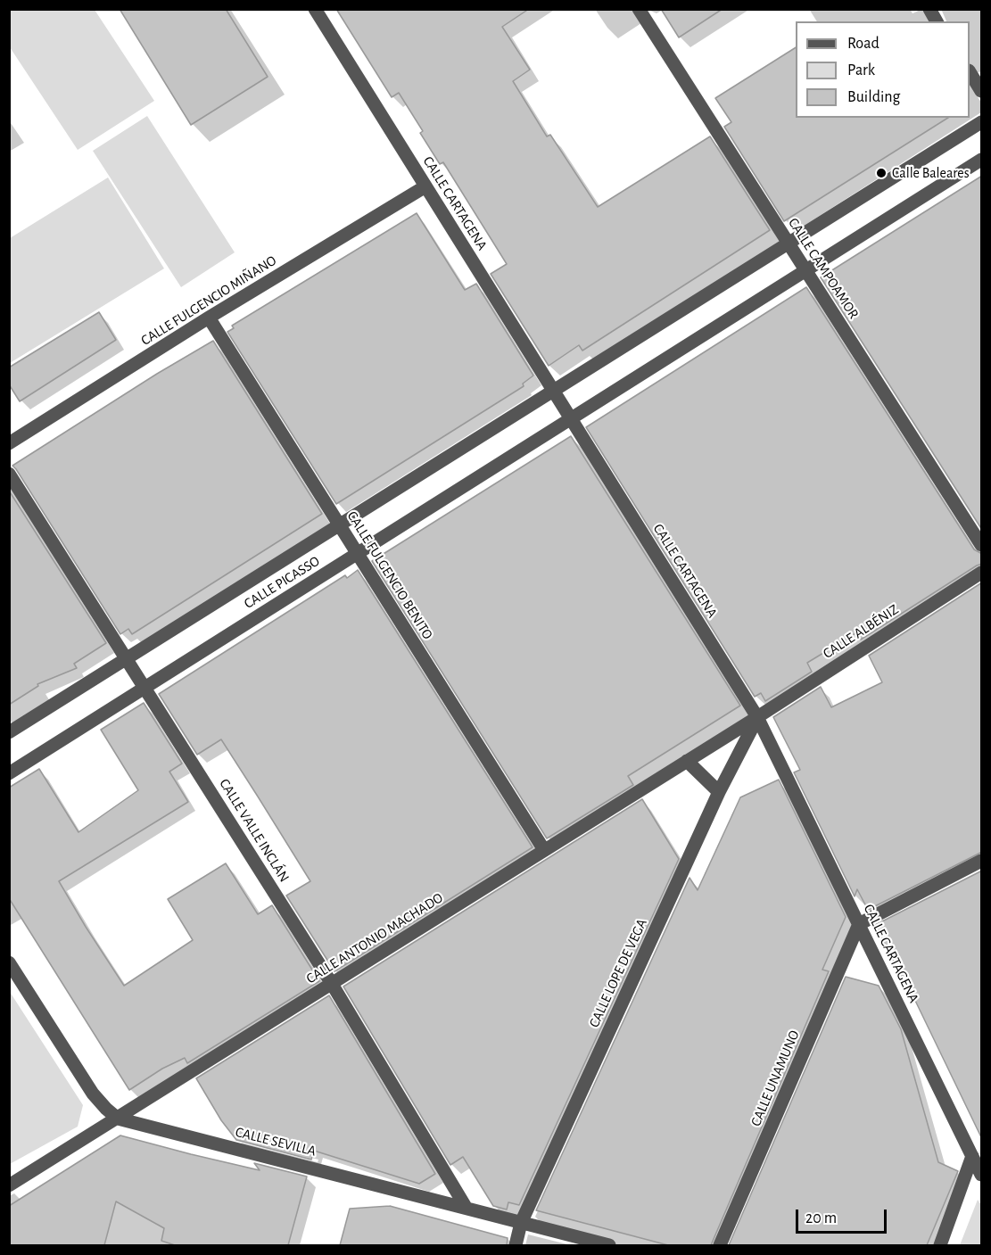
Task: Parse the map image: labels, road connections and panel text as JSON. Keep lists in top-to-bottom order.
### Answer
{
  "streets": {
    "street": [
      "CALLE CARTAGENA",
      "CALLE CAMPOAMOR",
      "CALLE FULGENCIO MIÑANO",
      "CALLE FULGENCIO BENITO",
      "CALLE PICASSO",
      "CALLE ALBÉNIZ",
      "CALLE VALLE INCLÁN",
      "CALLE ANTONIO MACHADO",
      "CALLE LOPE DE VEGA",
      "CALLE UNAMUNO",
      "CALLE SEVILLA"
    ]
  },
  "crossings": [
    ["CALLE CARTAGENA", "CALLE FULGENCIO MIÑANO"],
    ["CALLE CARTAGENA", "CALLE PICASSO"],
    ["CALLE CARTAGENA", "CALLE ALBÉNIZ"],
    ["CALLE CARTAGENA", "CALLE ANTONIO MACHADO"],
    ["CALLE CARTAGENA", "CALLE LOPE DE VEGA"],
    ["CALLE CARTAGENA", "CALLE UNAMUNO"],
    ["CALLE FULGENCIO MIÑANO", "CALLE FULGENCIO BENITO"],
    ["CALLE FULGENCIO BENITO", "CALLE PICASSO"],
    ["CALLE FULGENCIO BENITO", "CALLE ANTONIO MACHADO"],
    ["CALLE PICASSO", "CALLE VALLE INCLÁN"],
    ["CALLE ALBÉNIZ", "CALLE ANTONIO MACHADO"],
    ["CALLE ALBÉNIZ", "CALLE LOPE DE VEGA"],
    ["CALLE VALLE INCLÁN", "CALLE ANTONIO MACHADO"],
    ["CALLE VALLE INCLÁN", "CALLE SEVILLA"],
    ["CALLE ANTONIO MACHADO", "CALLE LOPE DE VEGA"],
    ["CALLE ANTONIO MACHADO", "CALLE SEVILLA"],
    ["CALLE LOPE DE VEGA", "CALLE SEVILLA"]
  ],
  "places": ["Calle Baleares"],
  "legend": ["Road", "Park", "Building"],
  "scale_bar": "20 m"
}
